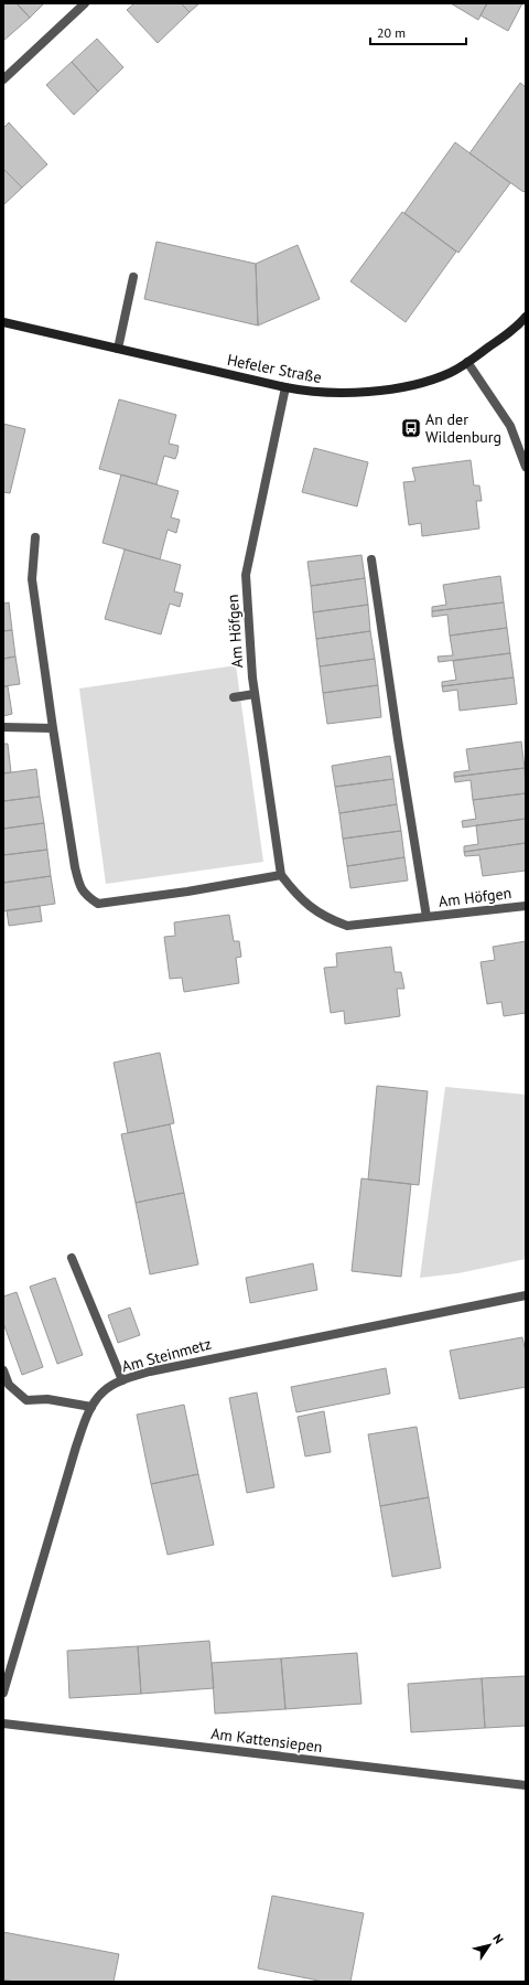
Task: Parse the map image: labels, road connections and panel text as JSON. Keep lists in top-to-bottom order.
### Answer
{
  "streets": {
    "main road": ["Hefeler Straße"],
    "street": ["Am Höfgen", "Am Steinmetz", "Am Kattensiepen"]
  },
  "crossings": [
    ["Hefeler Straße", "Am Höfgen"]
  ],
  "places": {
    "bus stop": ["An der Wildenburg"]
  },
  "scale_bar": "20 m",
  "north": "top right"
}
